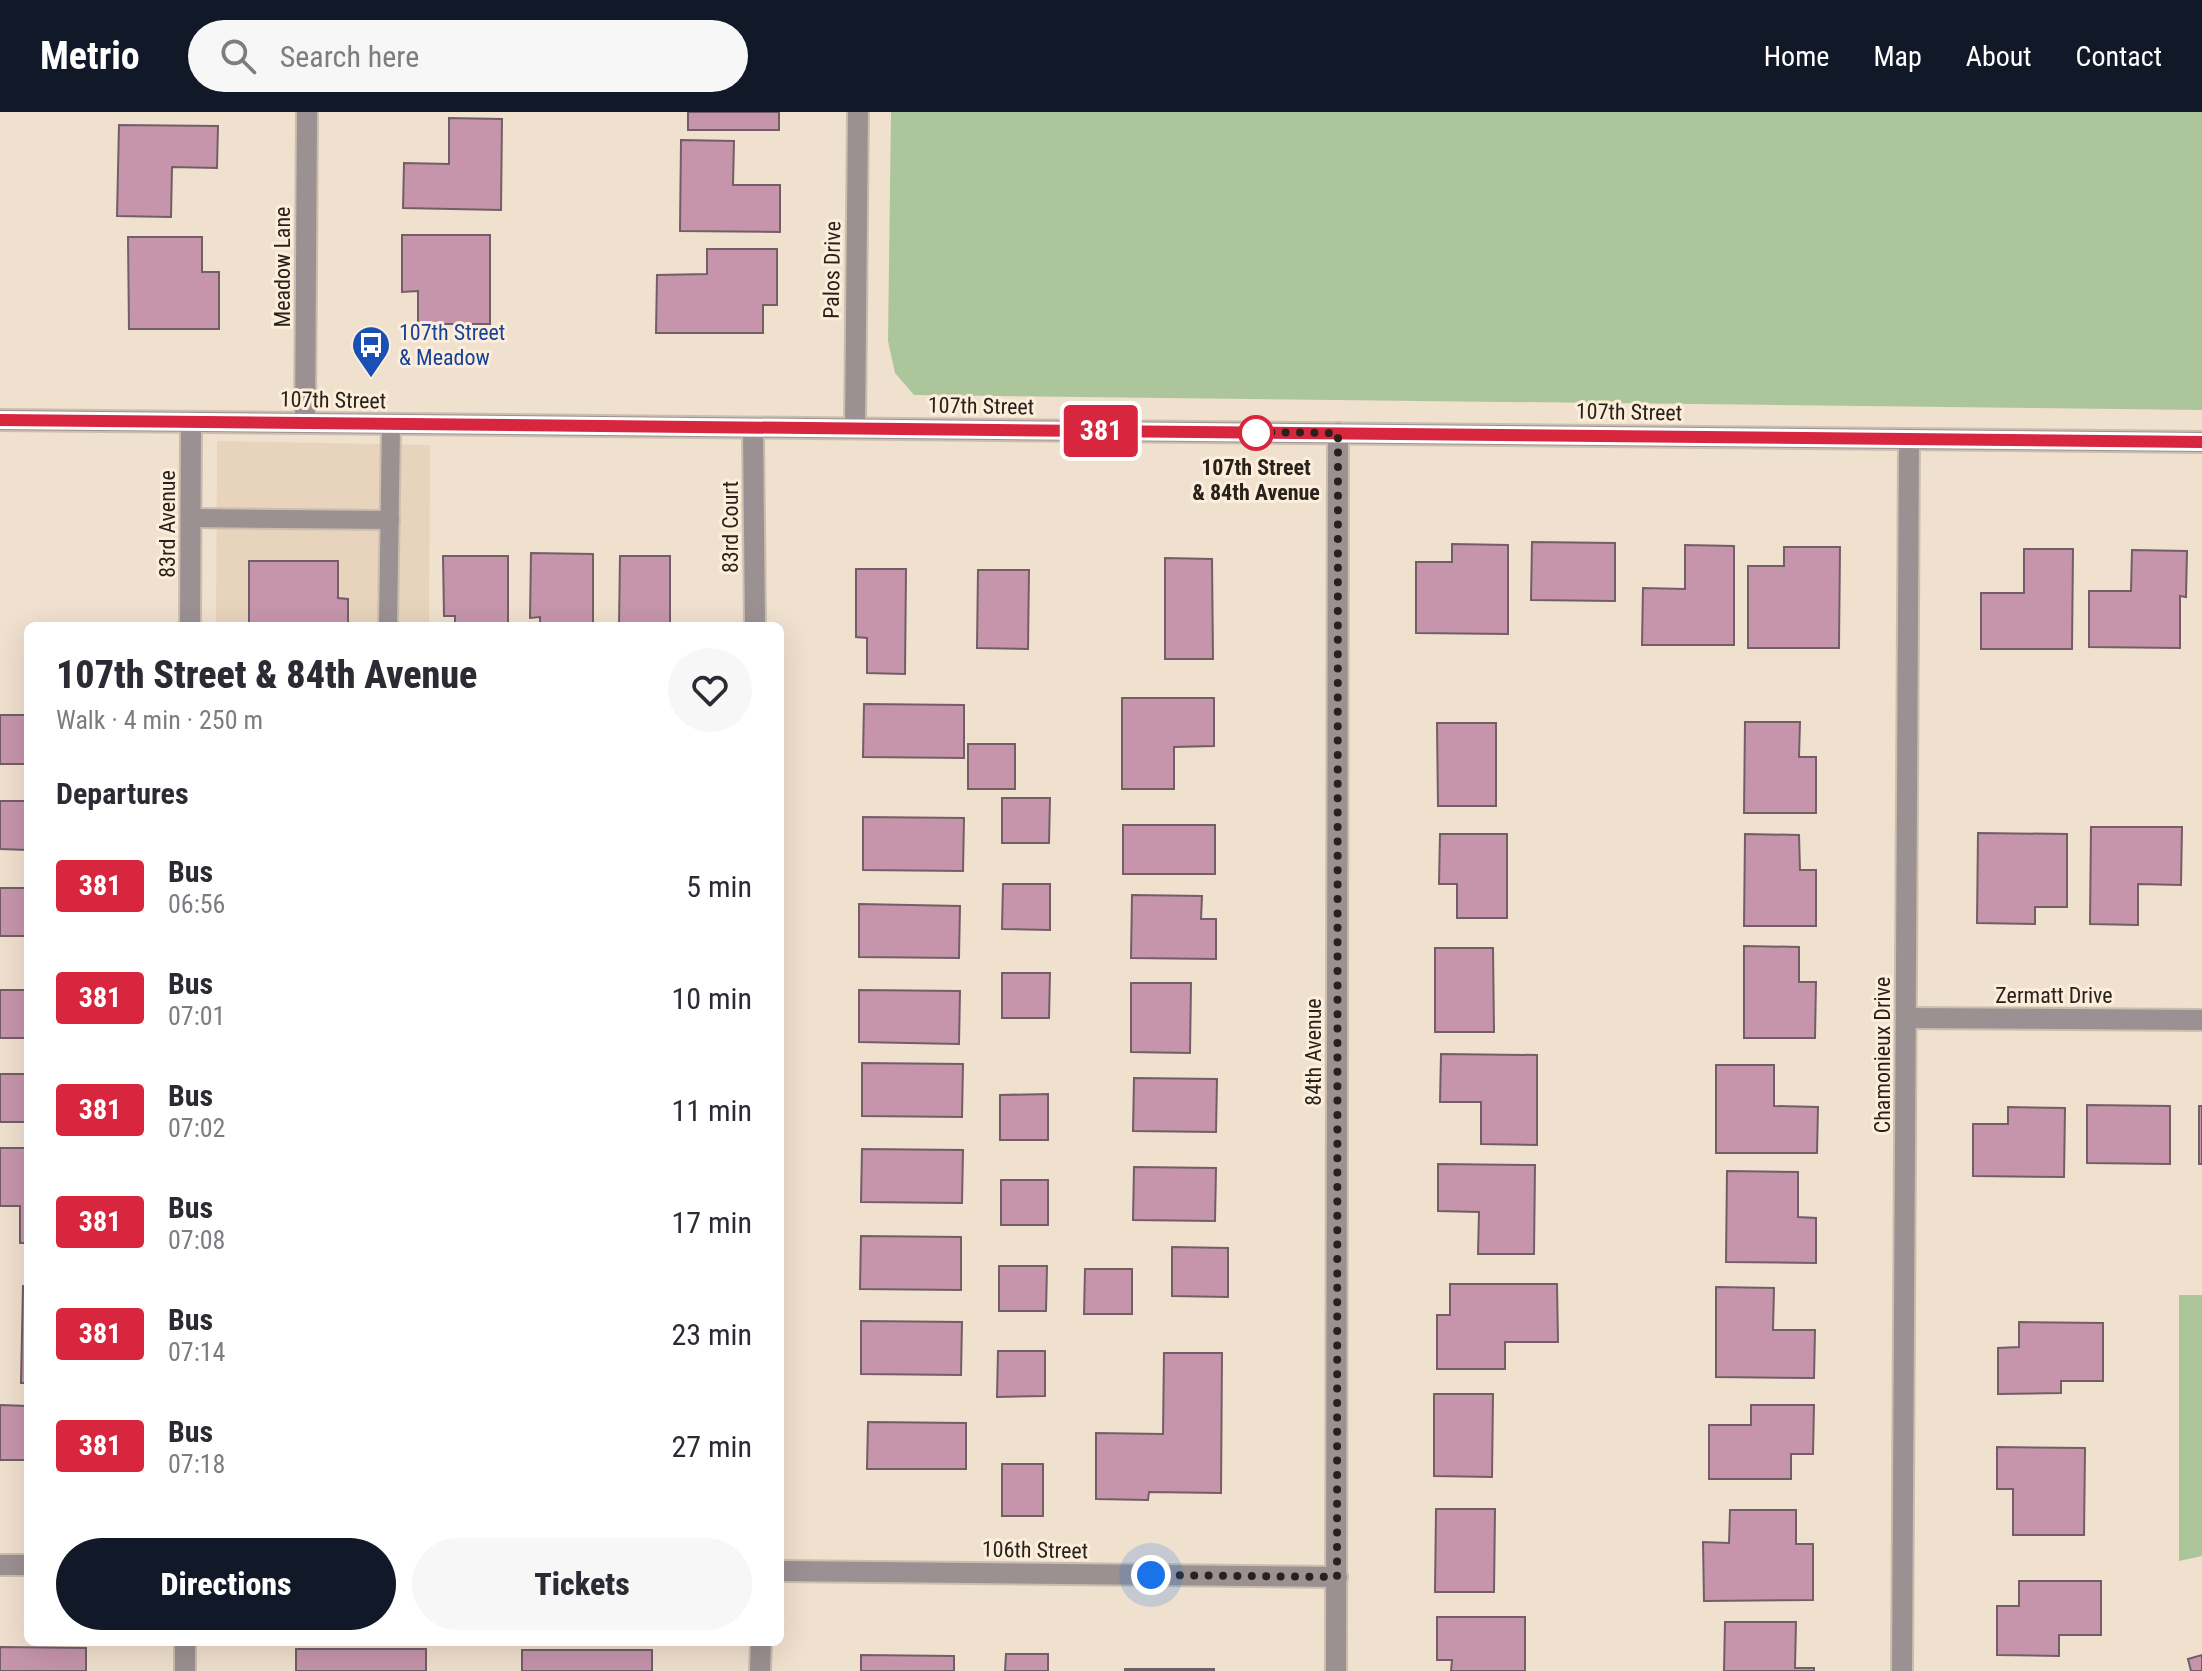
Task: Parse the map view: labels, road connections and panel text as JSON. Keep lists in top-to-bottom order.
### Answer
{
  "streets": {
    "street": [
      "Meadow Lane",
      "Palos Drive",
      "107th Street",
      "83rd Avenue",
      "83rd Court",
      "Zermatt Drive",
      "84th Avenue",
      "Chamonieux Drive",
      "106th Street"
    ]
  },
  "crossings": [
    ["Meadow Lane", "107th Street"],
    ["Palos Drive", "107th Street"],
    ["107th Street", "83rd Avenue"],
    ["107th Street", "83rd Court"],
    ["107th Street", "84th Avenue"],
    ["107th Street", "Chamonieux Drive"],
    ["Zermatt Drive", "Chamonieux Drive"],
    ["84th Avenue", "106th Street"]
  ],
  "places": {
    "bus stop": ["107th Street & Meadow"],
    "other": ["107th Street & 84th Avenue"]
  },
  "lines": ["bus line 381"],
  "page": {
    "header": "Metrio",
    "search": "Search here",
    "nav": [
      "Home",
      "Map",
      "About",
      "Contact"
    ],
    "on_map": "381",
    "heading": [
      ["107th Street & 84th Avenue", "Walk · 4 min · 250 m"],
      "Departures"
    ],
    "list": [
      {
        "mark": "381",
        "name": "Bus",
        "note": "06:56",
        "value": "5 min"
      },
      {
        "mark": "381",
        "name": "Bus",
        "note": "07:01",
        "value": "10 min"
      },
      {
        "mark": "381",
        "name": "Bus",
        "note": "07:02",
        "value": "11 min"
      },
      {
        "mark": "381",
        "name": "Bus",
        "note": "07:08",
        "value": "17 min"
      },
      {
        "mark": "381",
        "name": "Bus",
        "note": "07:14",
        "value": "23 min"
      },
      {
        "mark": "381",
        "name": "Bus",
        "note": "07:18",
        "value": "27 min"
      }
    ],
    "buttons": ["Directions", "Tickets"]
  }
}
